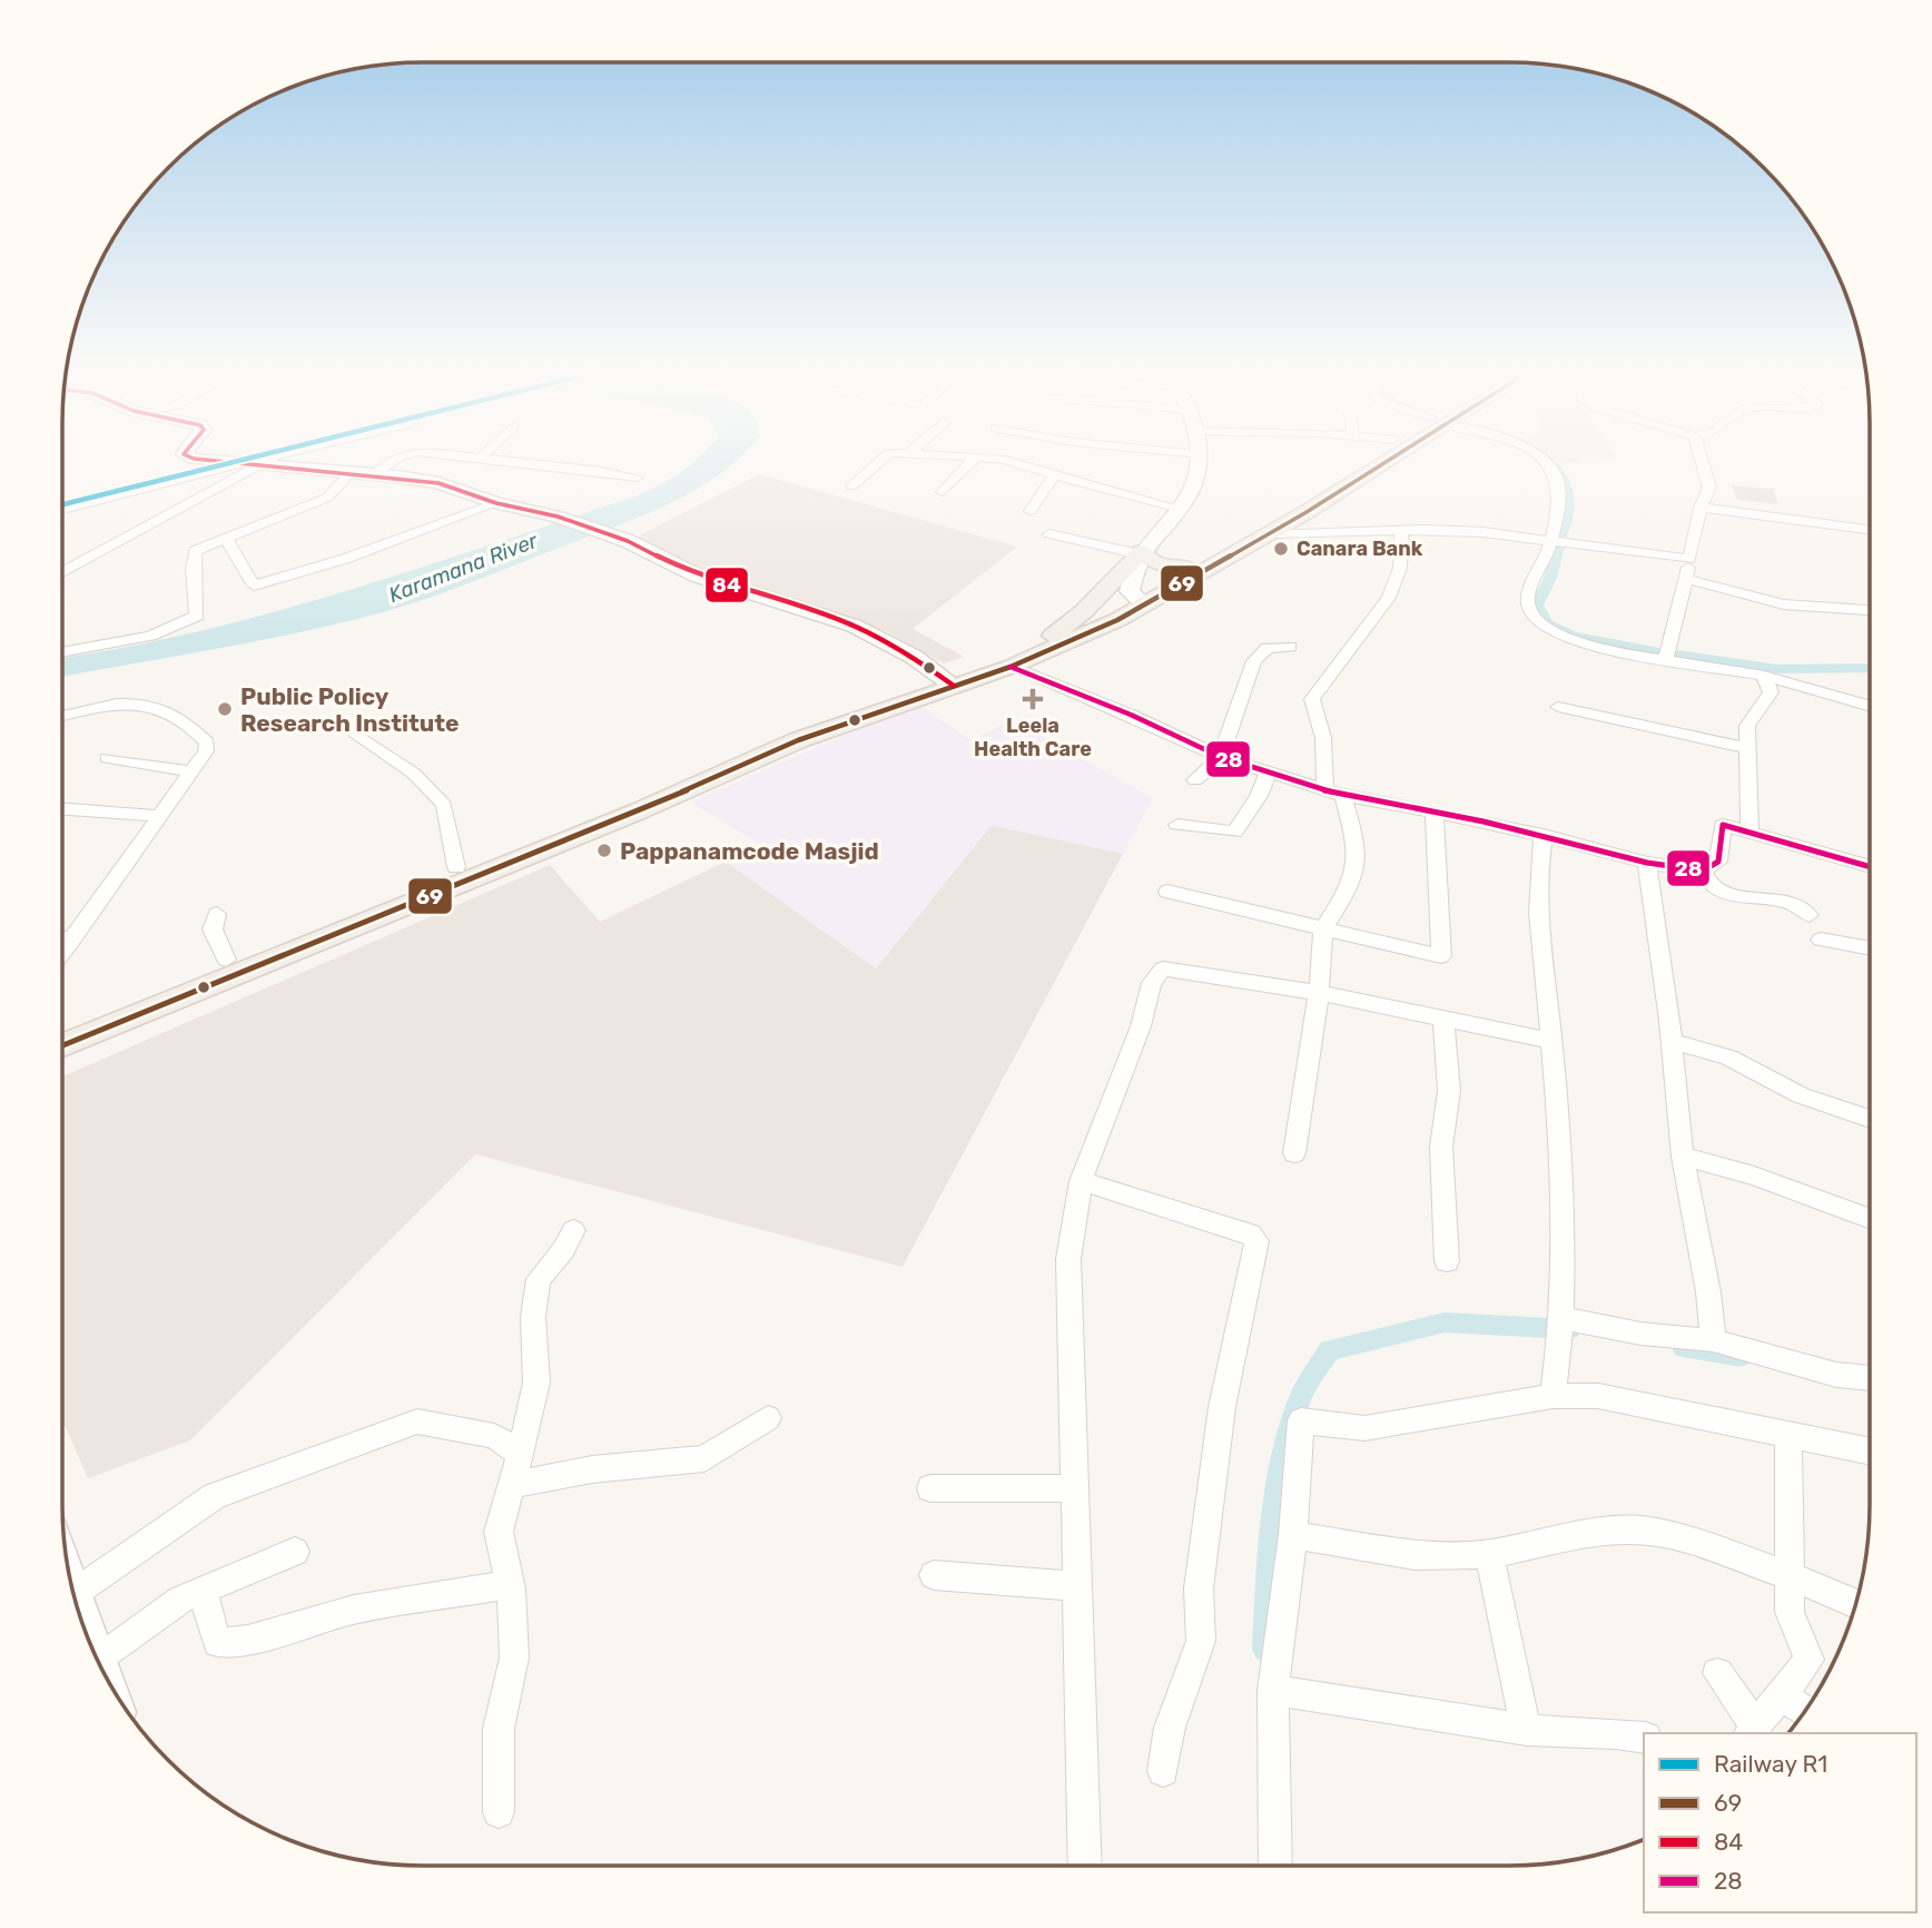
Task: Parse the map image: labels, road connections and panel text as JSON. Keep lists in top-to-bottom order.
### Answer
{
  "water": ["Karamana River"],
  "places": {
    "other": ["Canara Bank", "Public Policy Research Institute", "Pappanamcode Masjid"],
    "health": ["Leela Health Care"]
  },
  "lines": [
    "rail line R1",
    "transit line 69",
    "transit line 84",
    "transit line 28"
  ],
  "legend": [
    "Railway R1",
    "69",
    "84",
    "28"
  ]
}
